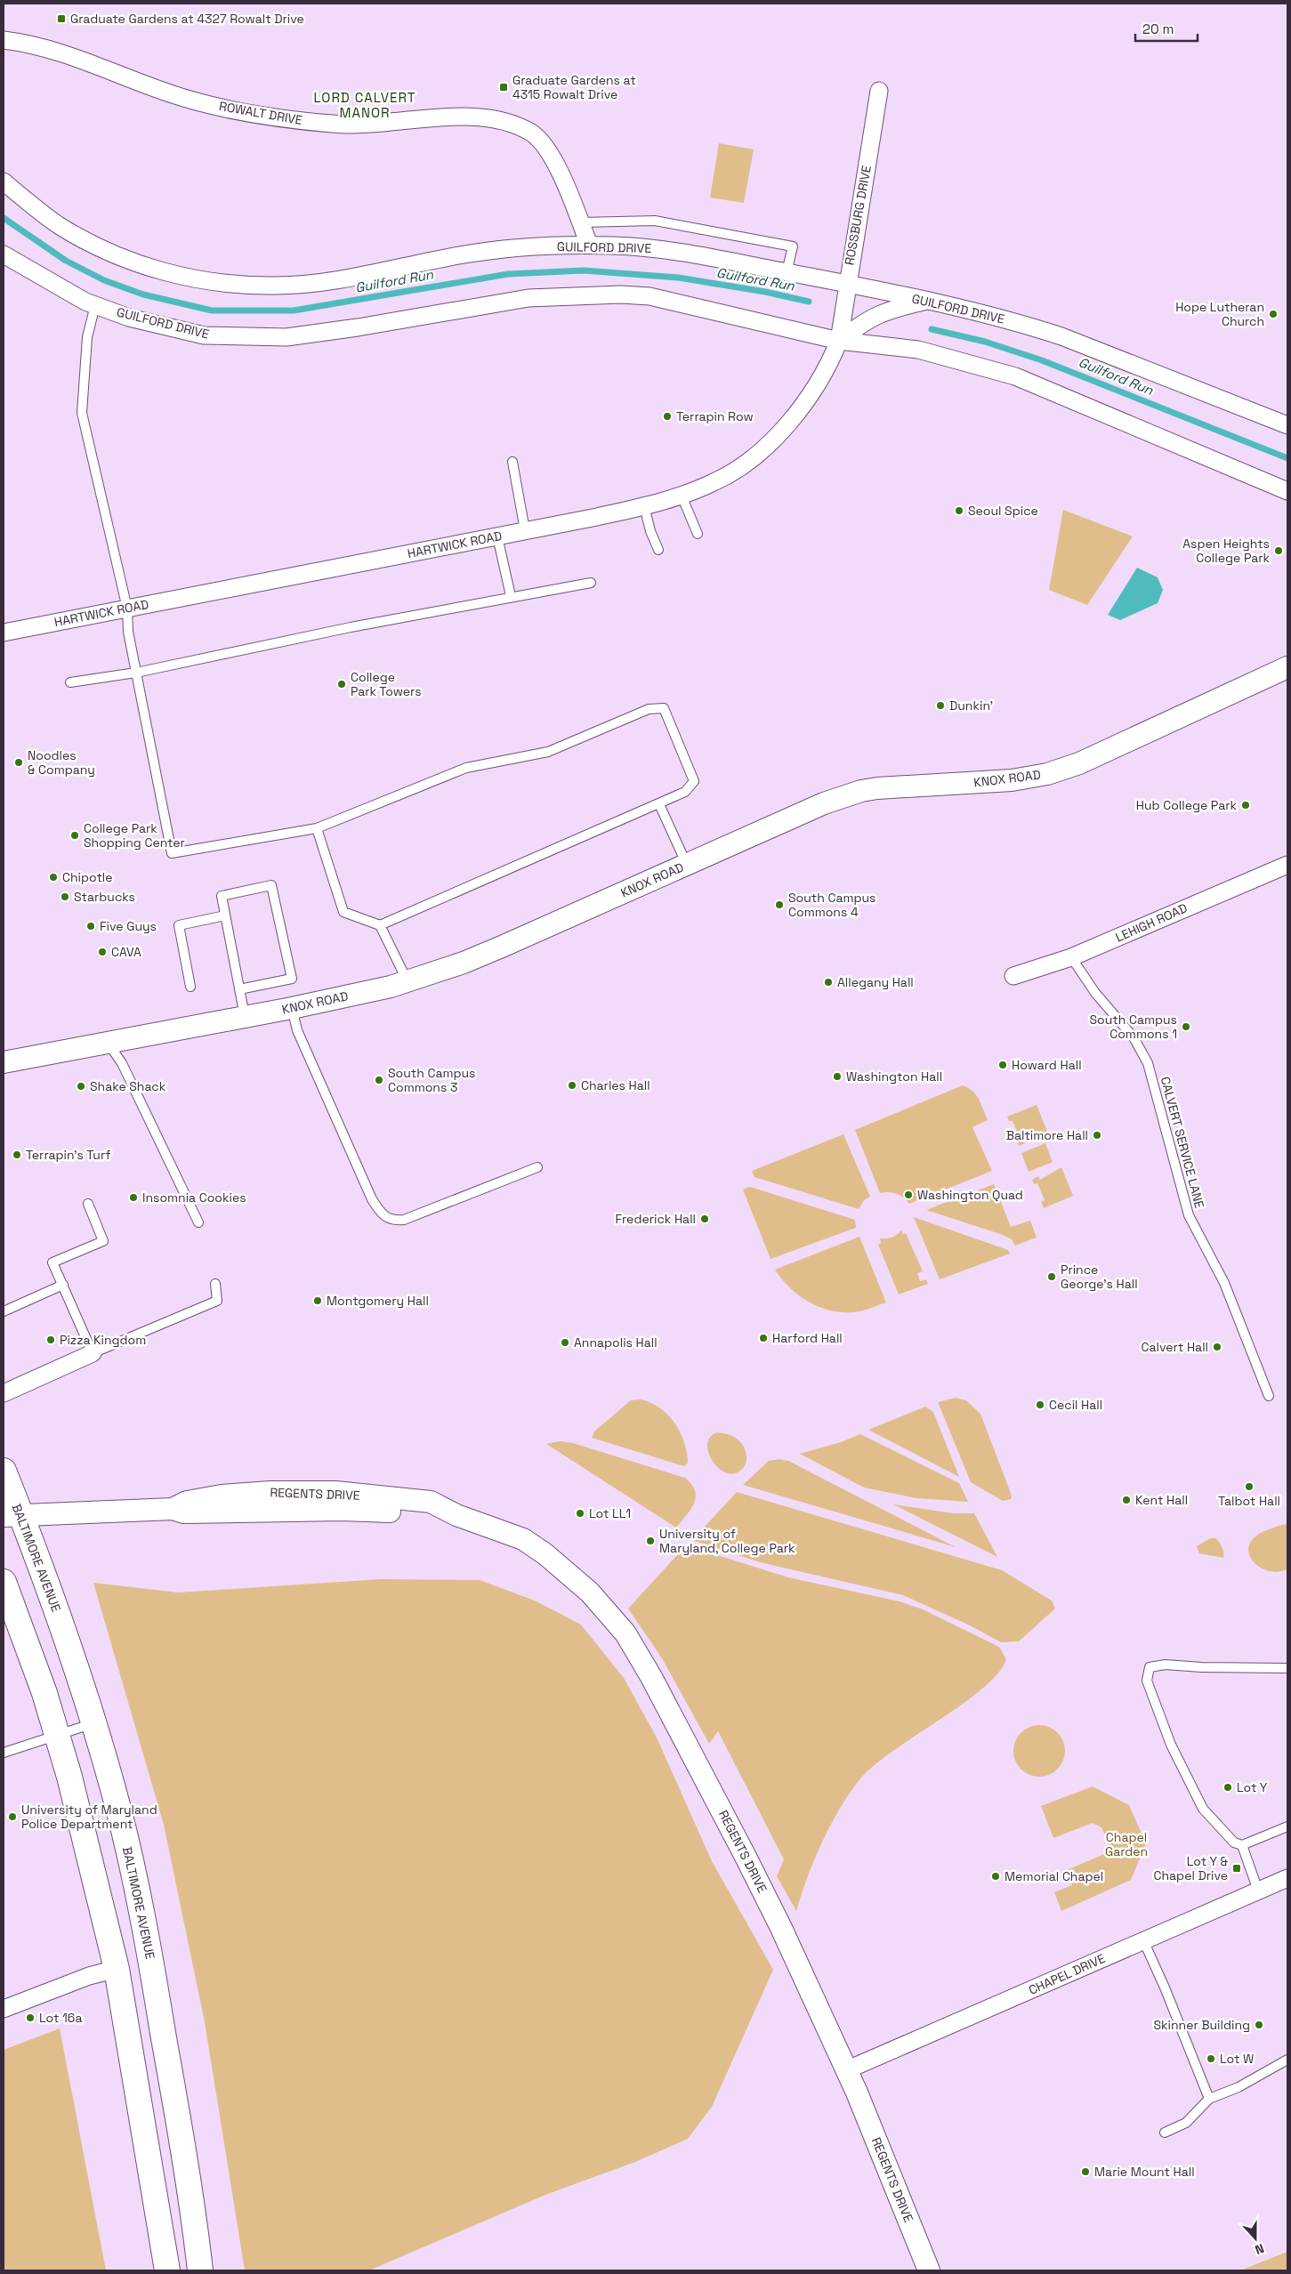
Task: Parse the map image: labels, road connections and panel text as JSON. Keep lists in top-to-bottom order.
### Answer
{
  "streets": {
    "main road": ["BALTIMORE AVENUE"],
    "street": [
      "ROWALT DRIVE",
      "ROSSBURG DRIVE",
      "GUILFORD DRIVE",
      "HARTWICK ROAD",
      "KNOX ROAD",
      "LEHIGH ROAD",
      "REGENTS DRIVE",
      "CHAPEL DRIVE"
    ],
    "lane": ["CALVERT SERVICE LANE"]
  },
  "crossings": [
    ["ROWALT DRIVE", "GUILFORD DRIVE"],
    ["ROSSBURG DRIVE", "GUILFORD DRIVE"],
    ["ROSSBURG DRIVE", "HARTWICK ROAD"],
    ["GUILFORD DRIVE", "HARTWICK ROAD"],
    ["LEHIGH ROAD", "CALVERT SERVICE LANE"],
    ["REGENTS DRIVE", "BALTIMORE AVENUE"],
    ["REGENTS DRIVE", "CHAPEL DRIVE"]
  ],
  "districts": ["LORD CALVERT MANOR"],
  "water": ["Guilford Run"],
  "parks": ["Chapel Garden"],
  "places": {
    "transit": ["Graduate Gardens at 4327 Rowalt Drive", "Graduate Gardens at 4315 Rowalt Drive", "Lot Y & Chapel Drive"],
    "other": [
      "Hope Lutheran Church",
      "Terrapin Row",
      "Seoul Spice",
      "Aspen Heights College Park",
      "College Park Towers",
      "Dunkin'",
      "Noodles & Company",
      "Hub College Park",
      "College Park Shopping Center",
      "Chipotle",
      "Starbucks",
      "South Campus Commons 4",
      "Five Guys",
      "CAVA",
      "Allegany Hall",
      "South Campus Commons 1",
      "Howard Hall",
      "Washington Hall",
      "South Campus Commons 3",
      "Charles Hall",
      "Shake Shack",
      "Baltimore Hall",
      "Terrapin's Turf",
      "Washington Quad",
      "Insomnia Cookies",
      "Frederick Hall",
      "Prince George's Hall",
      "Montgomery Hall",
      "Harford Hall",
      "Pizza Kingdom",
      "Annapolis Hall",
      "Calvert Hall",
      "Cecil Hall",
      "Talbot Hall",
      "Kent Hall",
      "Lot LL1",
      "University of Maryland, College Park",
      "Lot Y",
      "University of Maryland Police Department",
      "Memorial Chapel",
      "Lot 16a",
      "Skinner Building",
      "Lot W",
      "Marie Mount Hall"
    ]
  },
  "scale_bar": "20 m",
  "north": "bottom"
}
